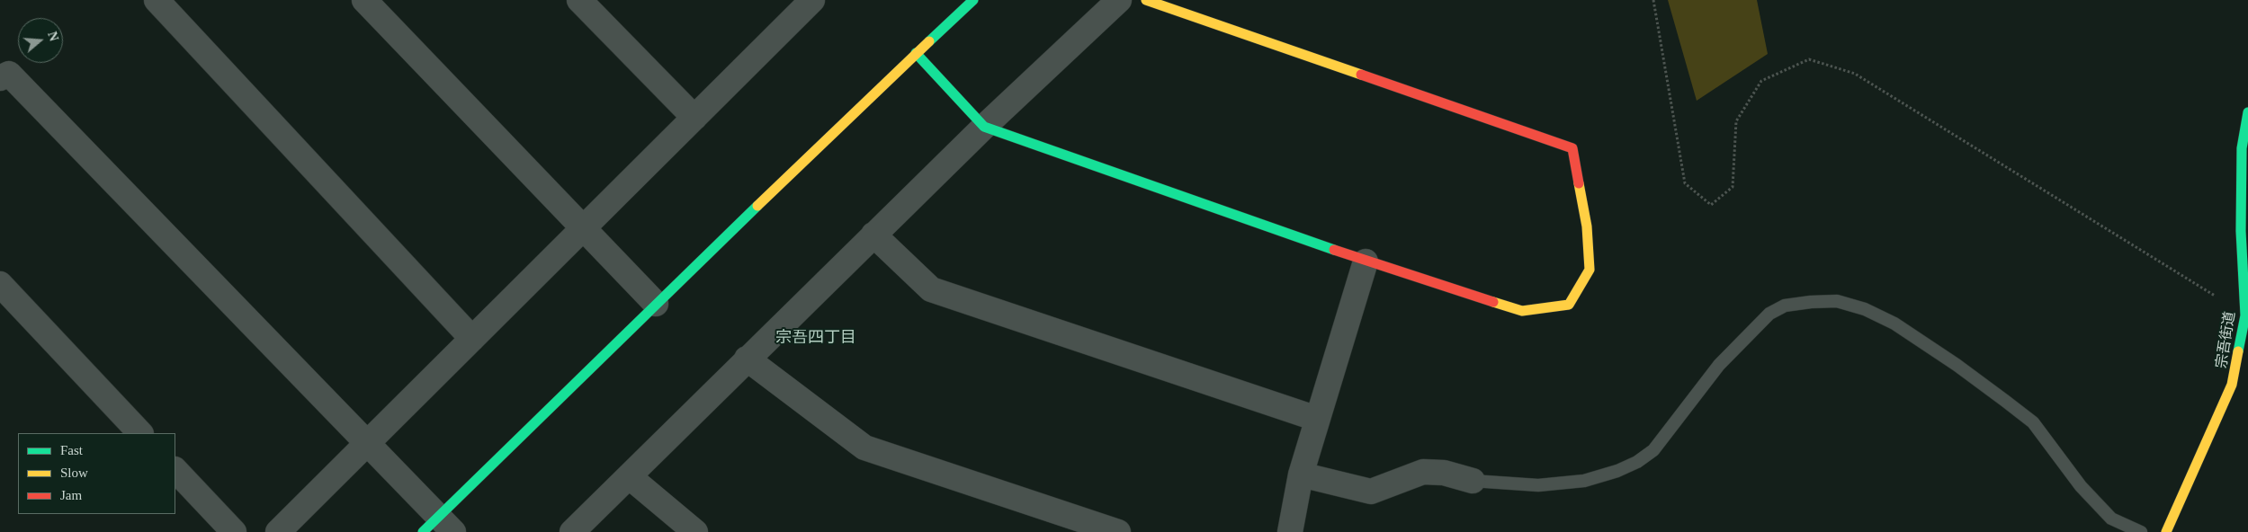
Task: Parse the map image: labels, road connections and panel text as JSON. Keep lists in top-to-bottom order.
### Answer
{
  "streets": {
    "main road": ["宗吾街道"]
  },
  "districts": ["宗吾四丁目"],
  "legend": ["Fast", "Slow", "Jam"],
  "north": "right"
}
